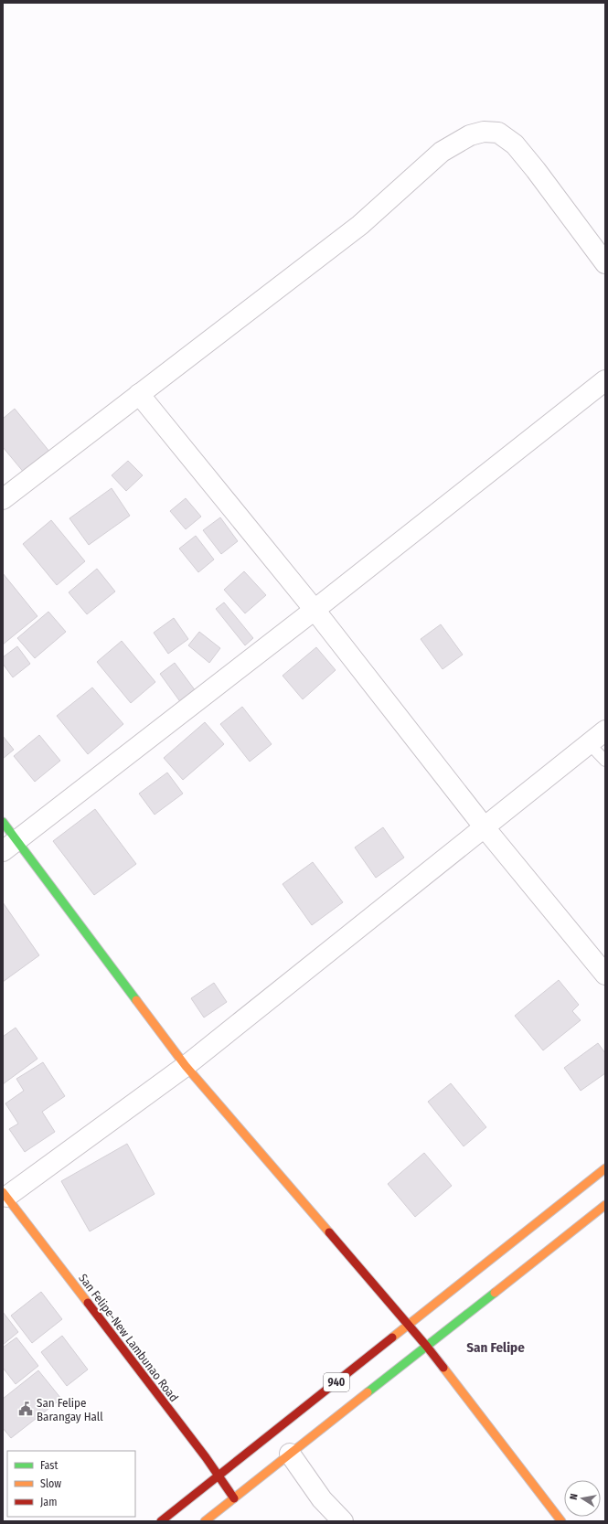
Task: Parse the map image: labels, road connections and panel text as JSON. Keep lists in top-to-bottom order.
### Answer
{
  "streets": {
    "main road": ["San Felipe-New Lambunao Road", "940"]
  },
  "crossings": [
    ["San Felipe-New Lambunao Road", "940"]
  ],
  "districts": ["San Felipe"],
  "places": {
    "public building": ["San Felipe Barangay Hall"]
  },
  "legend": ["Fast", "Slow", "Jam"],
  "north": "left"
}
